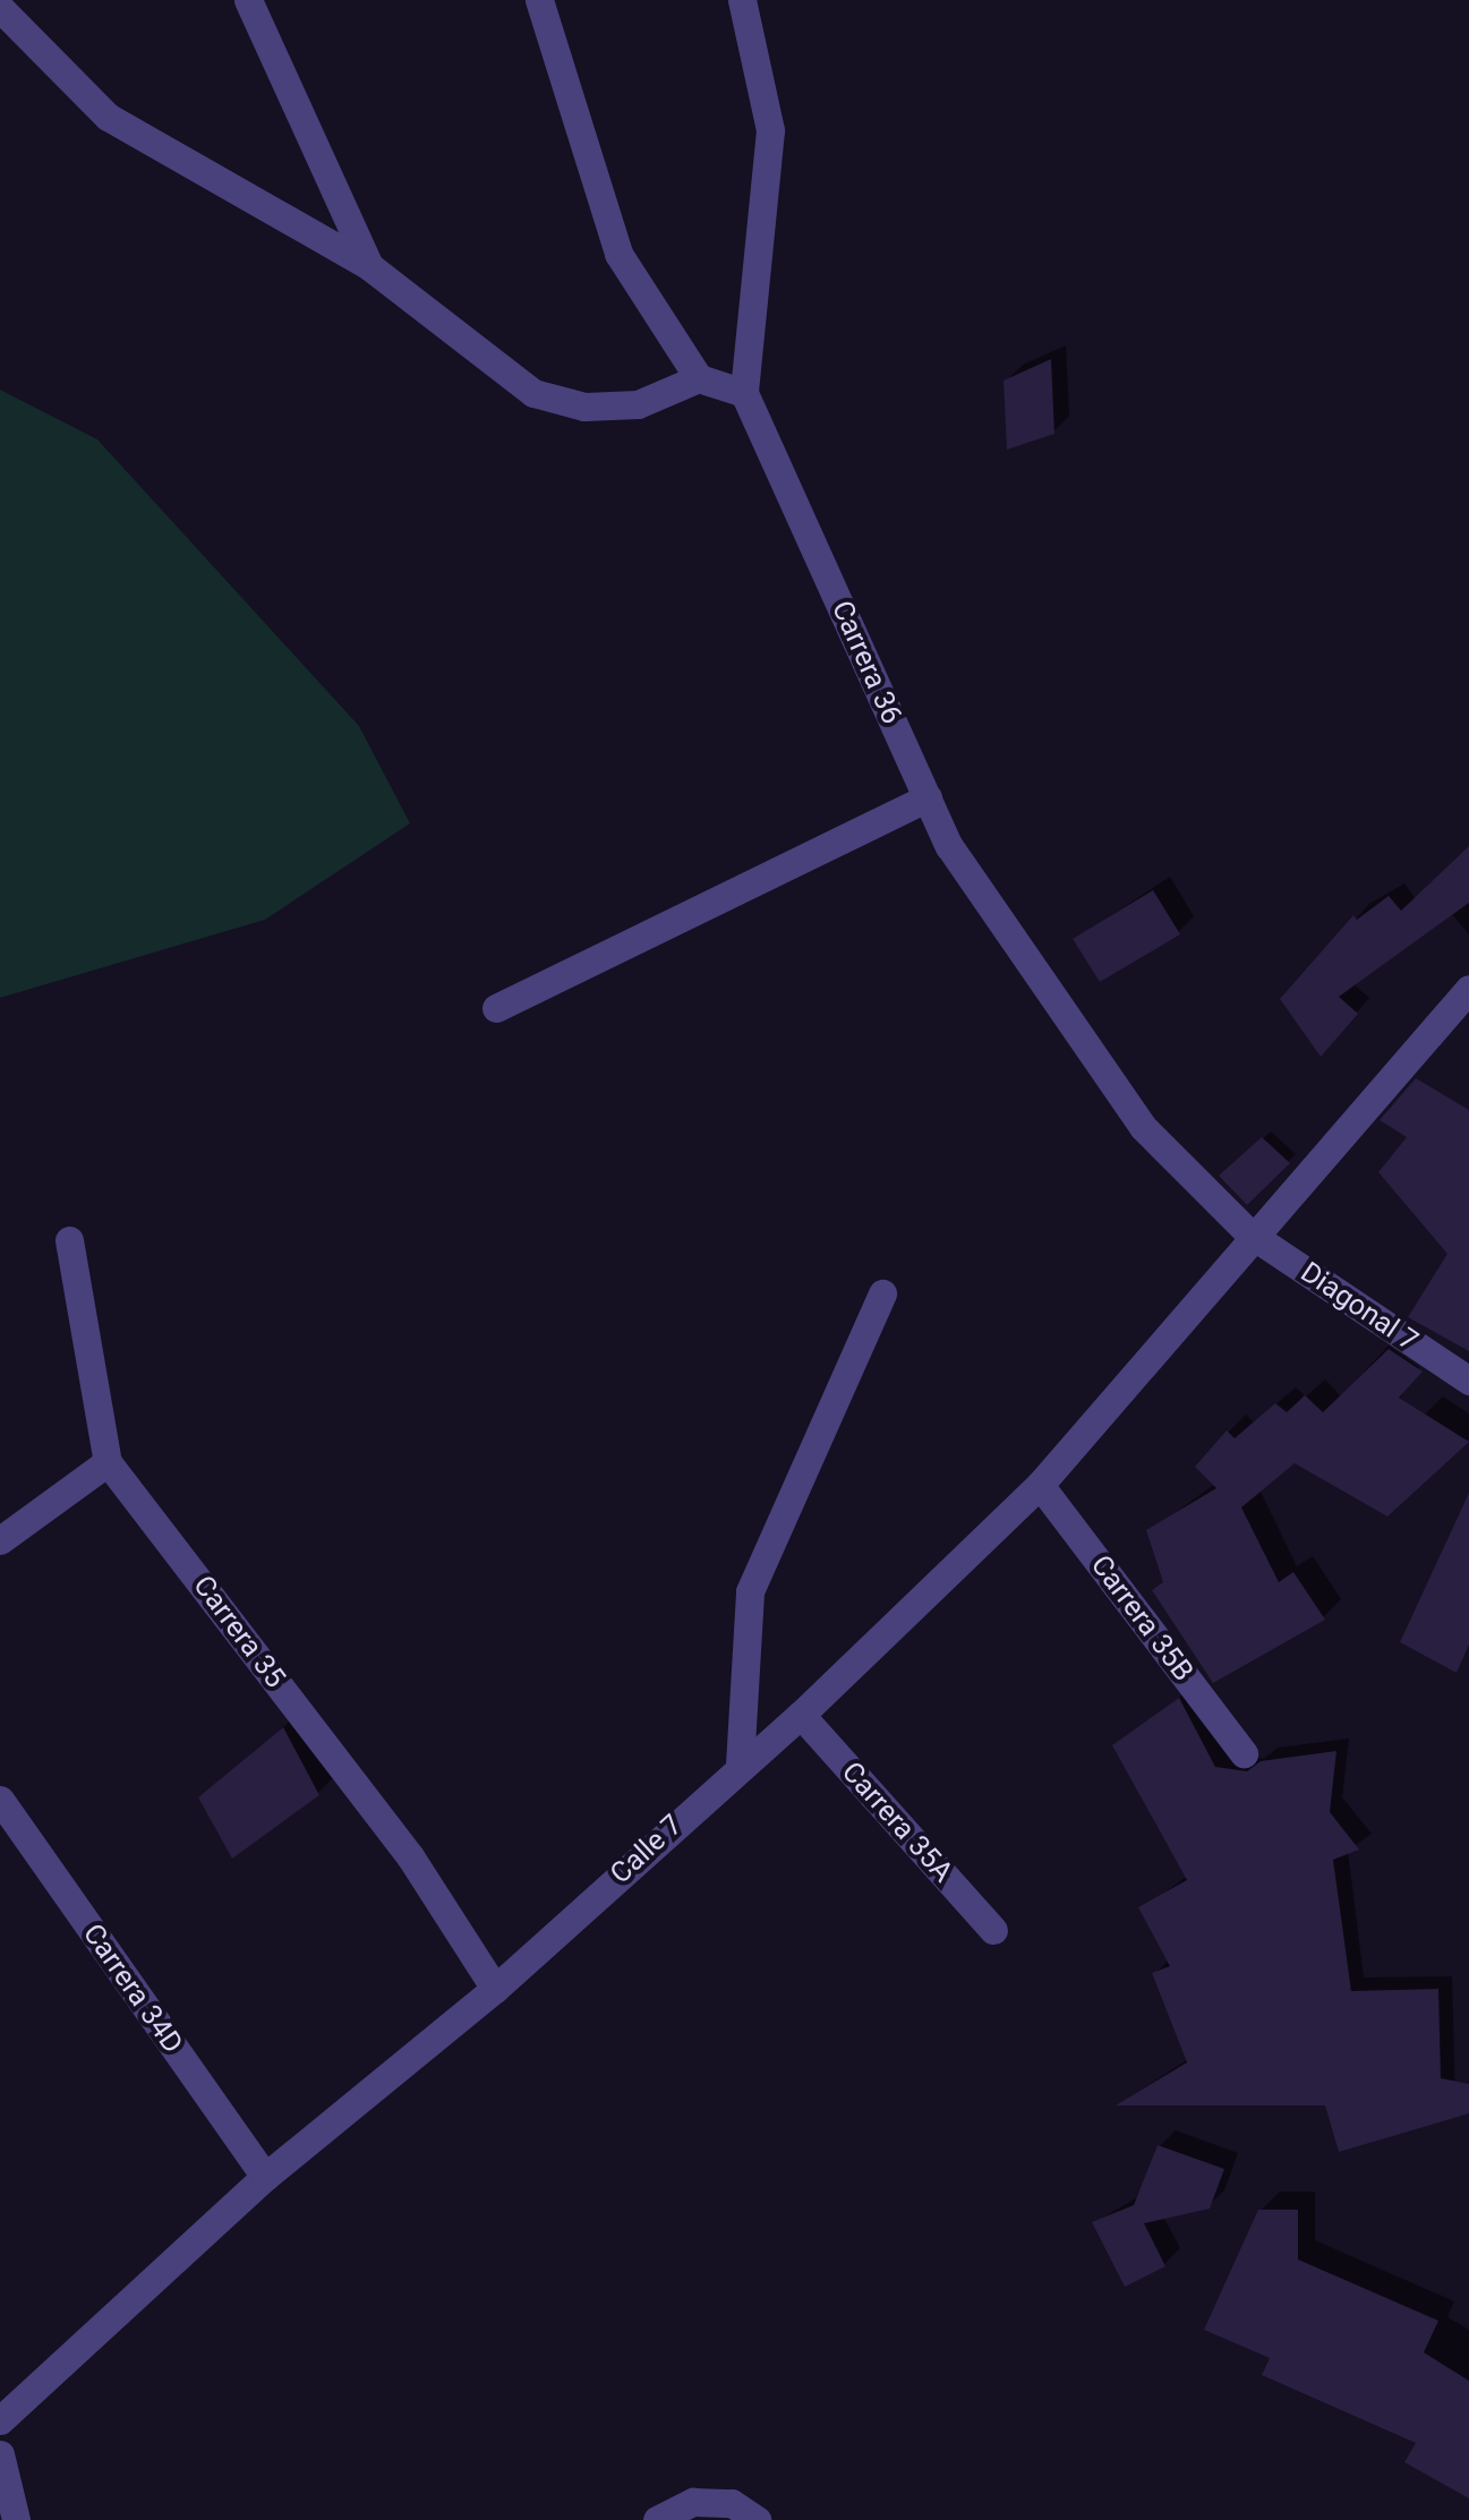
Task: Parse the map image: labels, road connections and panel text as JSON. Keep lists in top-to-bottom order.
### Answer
{
  "streets": {
    "street": [
      "Carrera 36",
      "Diagonal 7",
      "Carrera 35B",
      "Carrera 35",
      "Carrera 35A",
      "Calle 7",
      "Carrera 34D"
    ]
  },
  "crossings": [
    ["Carrera 36", "Diagonal 7"],
    ["Carrera 36", "Calle 7"],
    ["Diagonal 7", "Calle 7"],
    ["Carrera 35B", "Calle 7"],
    ["Carrera 35", "Calle 7"],
    ["Carrera 35A", "Calle 7"],
    ["Calle 7", "Carrera 34D"]
  ]
}
